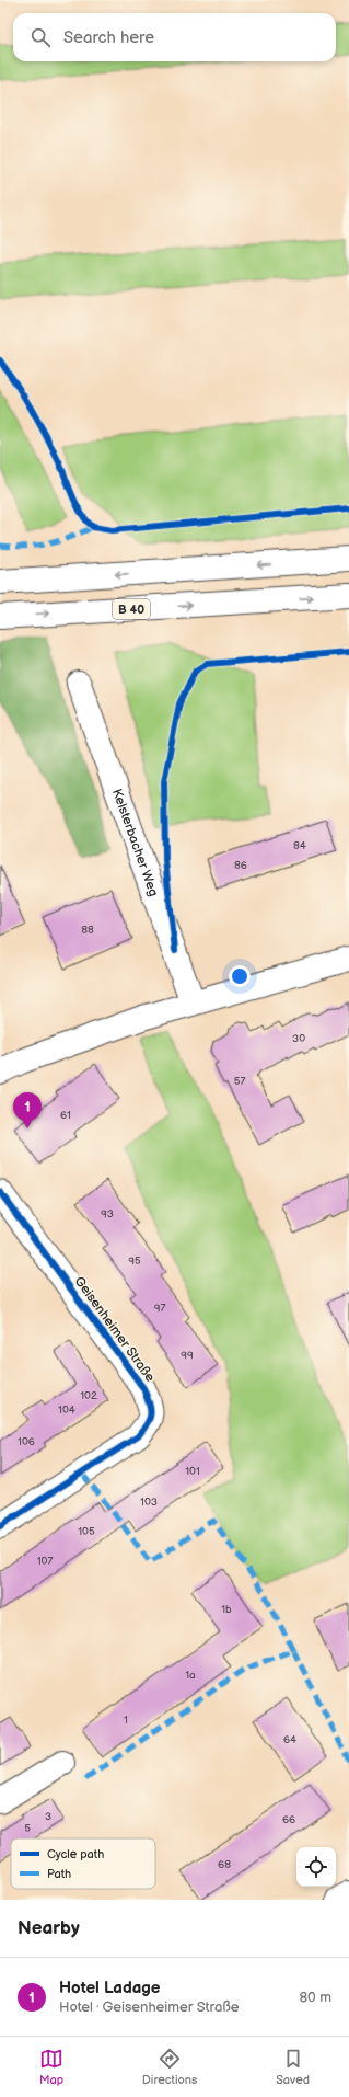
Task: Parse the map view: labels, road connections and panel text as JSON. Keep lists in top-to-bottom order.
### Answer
{
  "streets": {
    "main road": ["B 40", "Kelsterbacher Weg", "Geisenheimer Straße"]
  },
  "house_numbers": [
    "84",
    "86",
    "88",
    "30",
    "57",
    "61",
    "93",
    "95",
    "97",
    "99",
    "102",
    "104",
    "106",
    "101",
    "103",
    "105",
    "107",
    "1b",
    "1a",
    "1",
    "64",
    "3",
    "66",
    "5",
    "68"
  ],
  "legend": ["Cycle path", "Path"],
  "page": {
    "search": "Search here",
    "pins": "1",
    "heading": "Nearby",
    "list": [
      {
        "mark": "1",
        "name": "Hotel Ladage",
        "note": "Hotel · Geisenheimer Straße",
        "value": "80 m"
      }
    ],
    "nav": ["Map", "Directions", "Saved"]
  }
}
